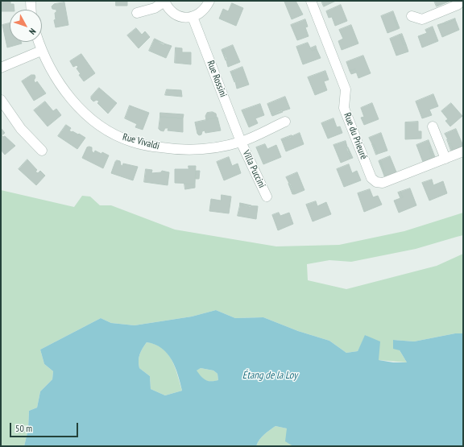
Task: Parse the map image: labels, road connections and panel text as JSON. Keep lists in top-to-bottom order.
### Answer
{
  "streets": {
    "street": [
      "Rue Rossini",
      "Rue du Prieuré",
      "Rue Vivaldi",
      "Villa Puccini"
    ]
  },
  "crossings": [
    ["Rue Rossini", "Rue Vivaldi"],
    ["Rue Rossini", "Villa Puccini"],
    ["Rue Vivaldi", "Villa Puccini"]
  ],
  "water": ["Étang de la Loy"],
  "scale_bar": "50 m",
  "north": "bottom right"
}
